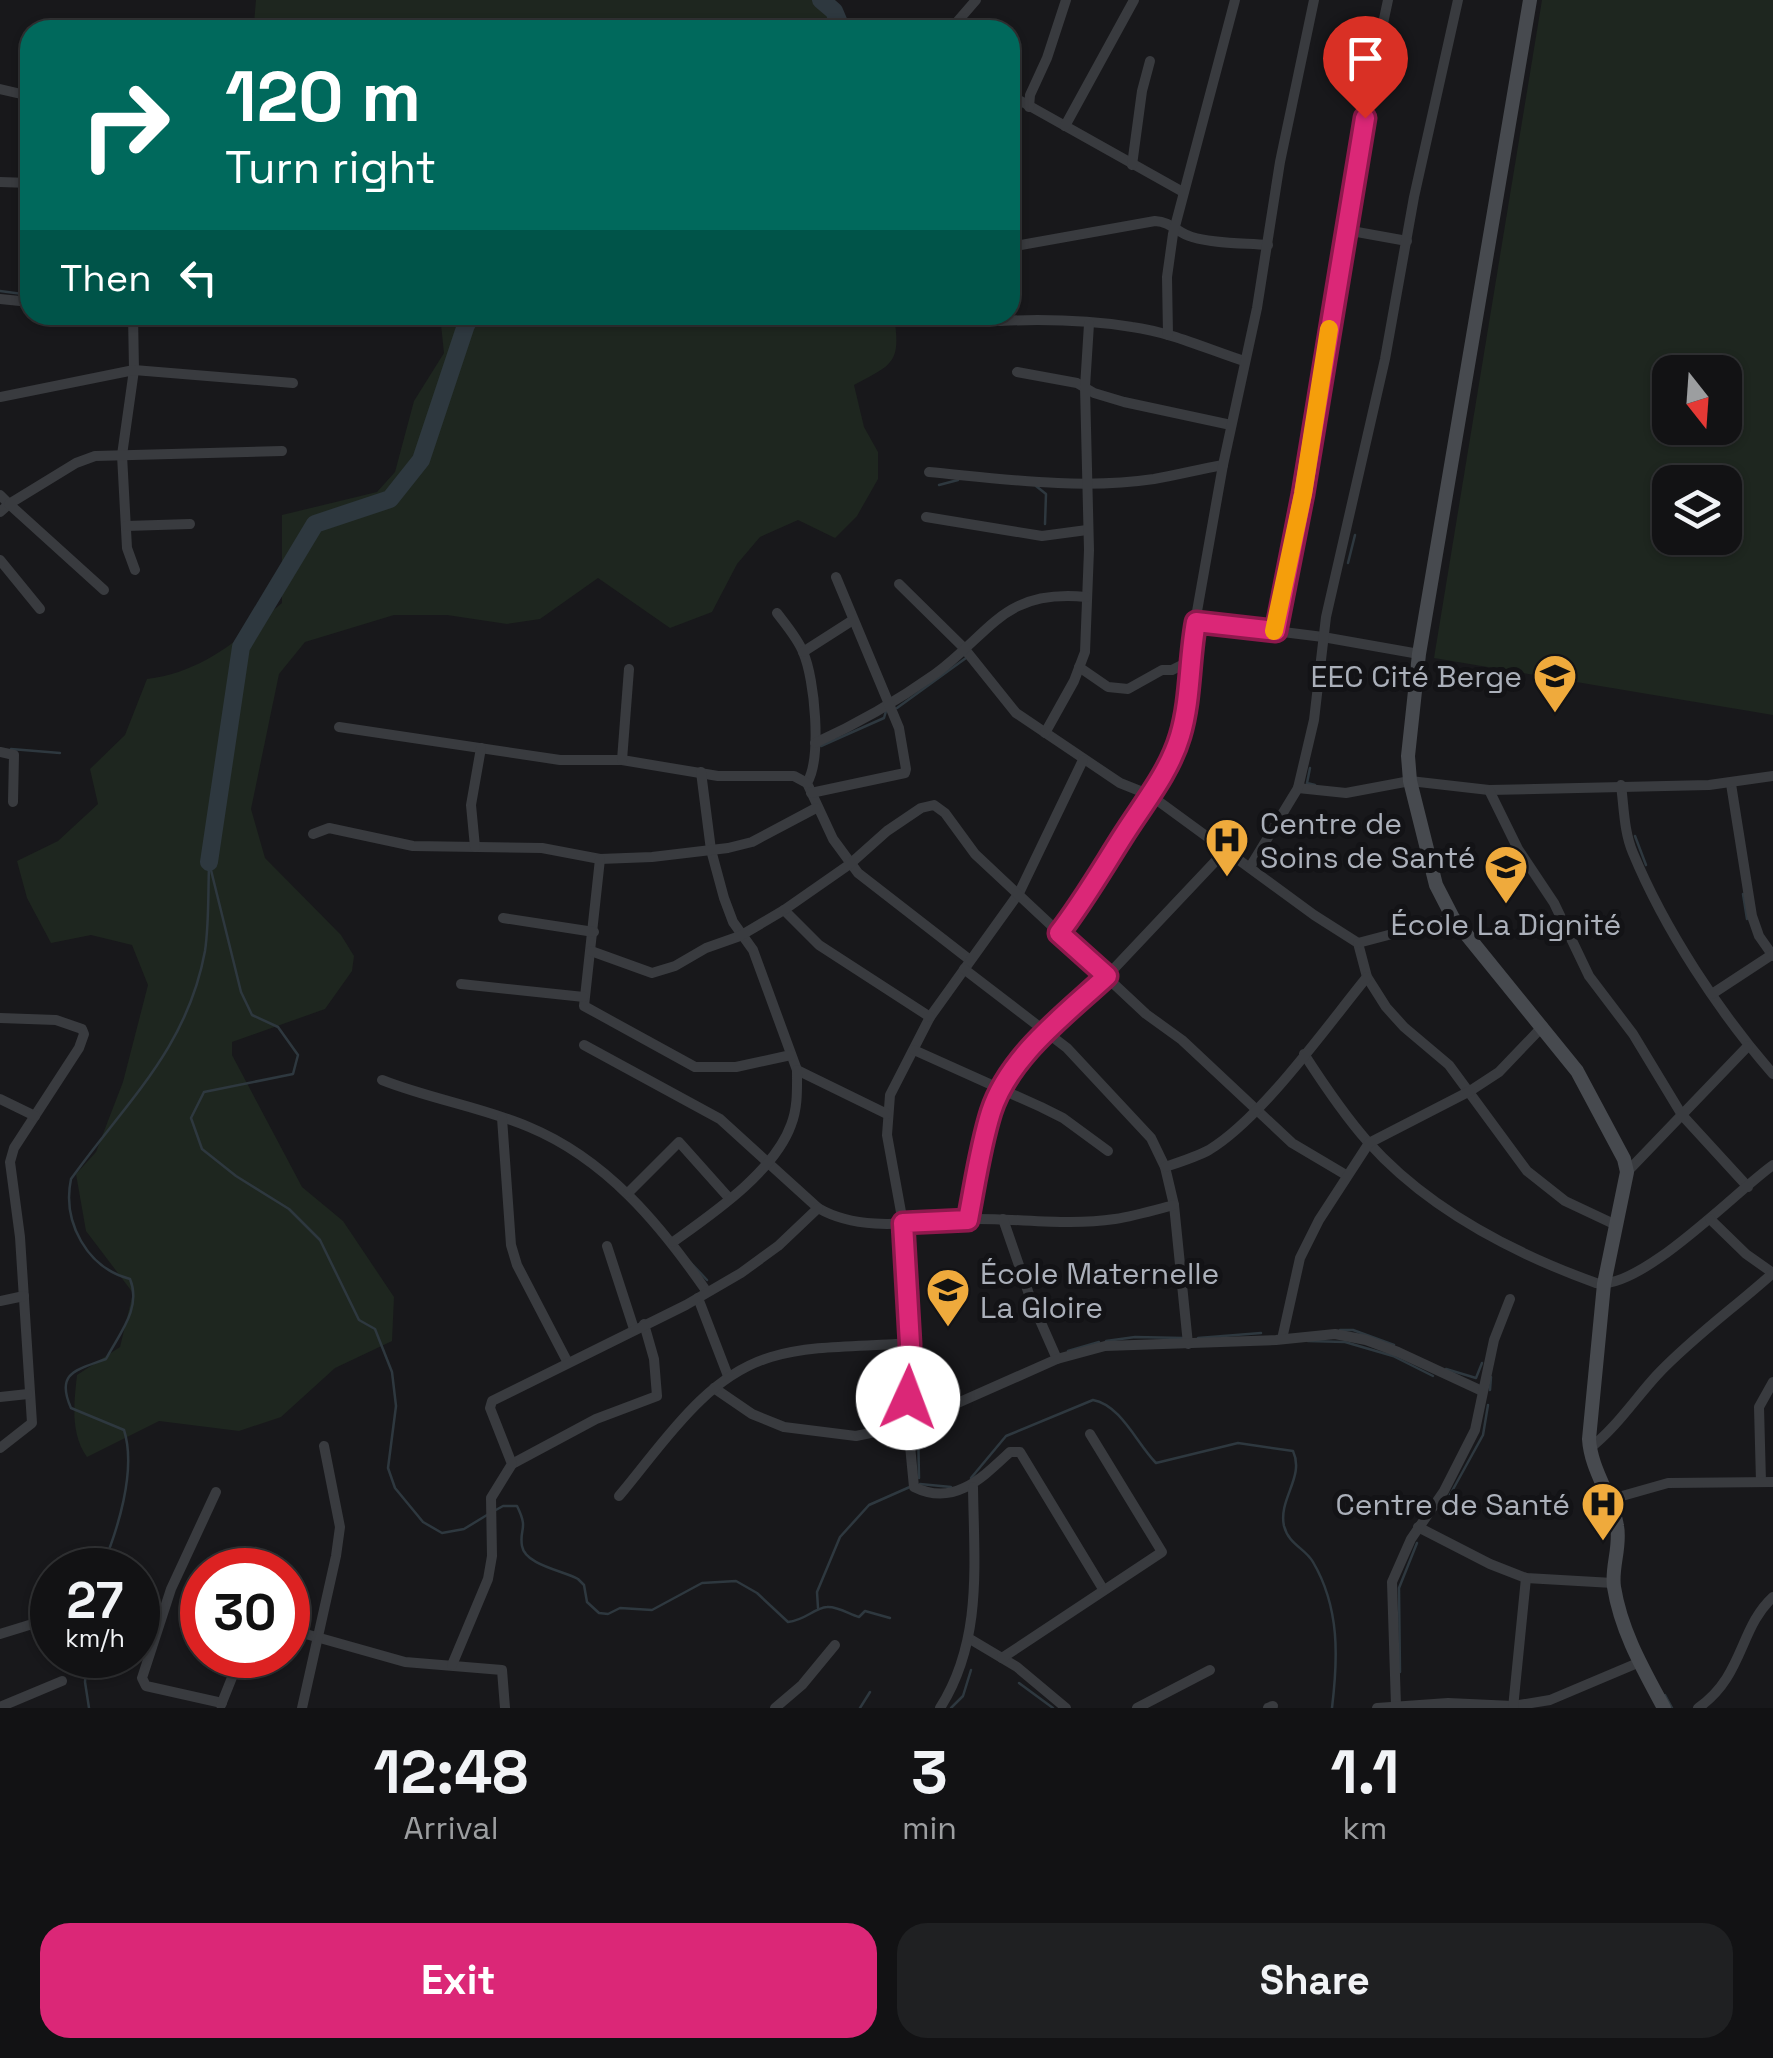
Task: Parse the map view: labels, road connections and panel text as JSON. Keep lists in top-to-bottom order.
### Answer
{
  "places": {
    "school or university": ["EEC Cité Berge", "École La Dignité", "École Maternelle La Gloire"],
    "hospital": ["Centre de Soins de Santé", "Centre de Santé"]
  },
  "north": "bottom",
  "page": {
    "turn": ["120 m", "Turn right"],
    "then": "Then",
    "speed": "27 km/h",
    "limit": "30",
    "eta": [
      "12:48",
      "Arrival",
      "3",
      "min",
      "1.1",
      "km"
    ],
    "buttons": ["Exit", "Share"]
  }
}
